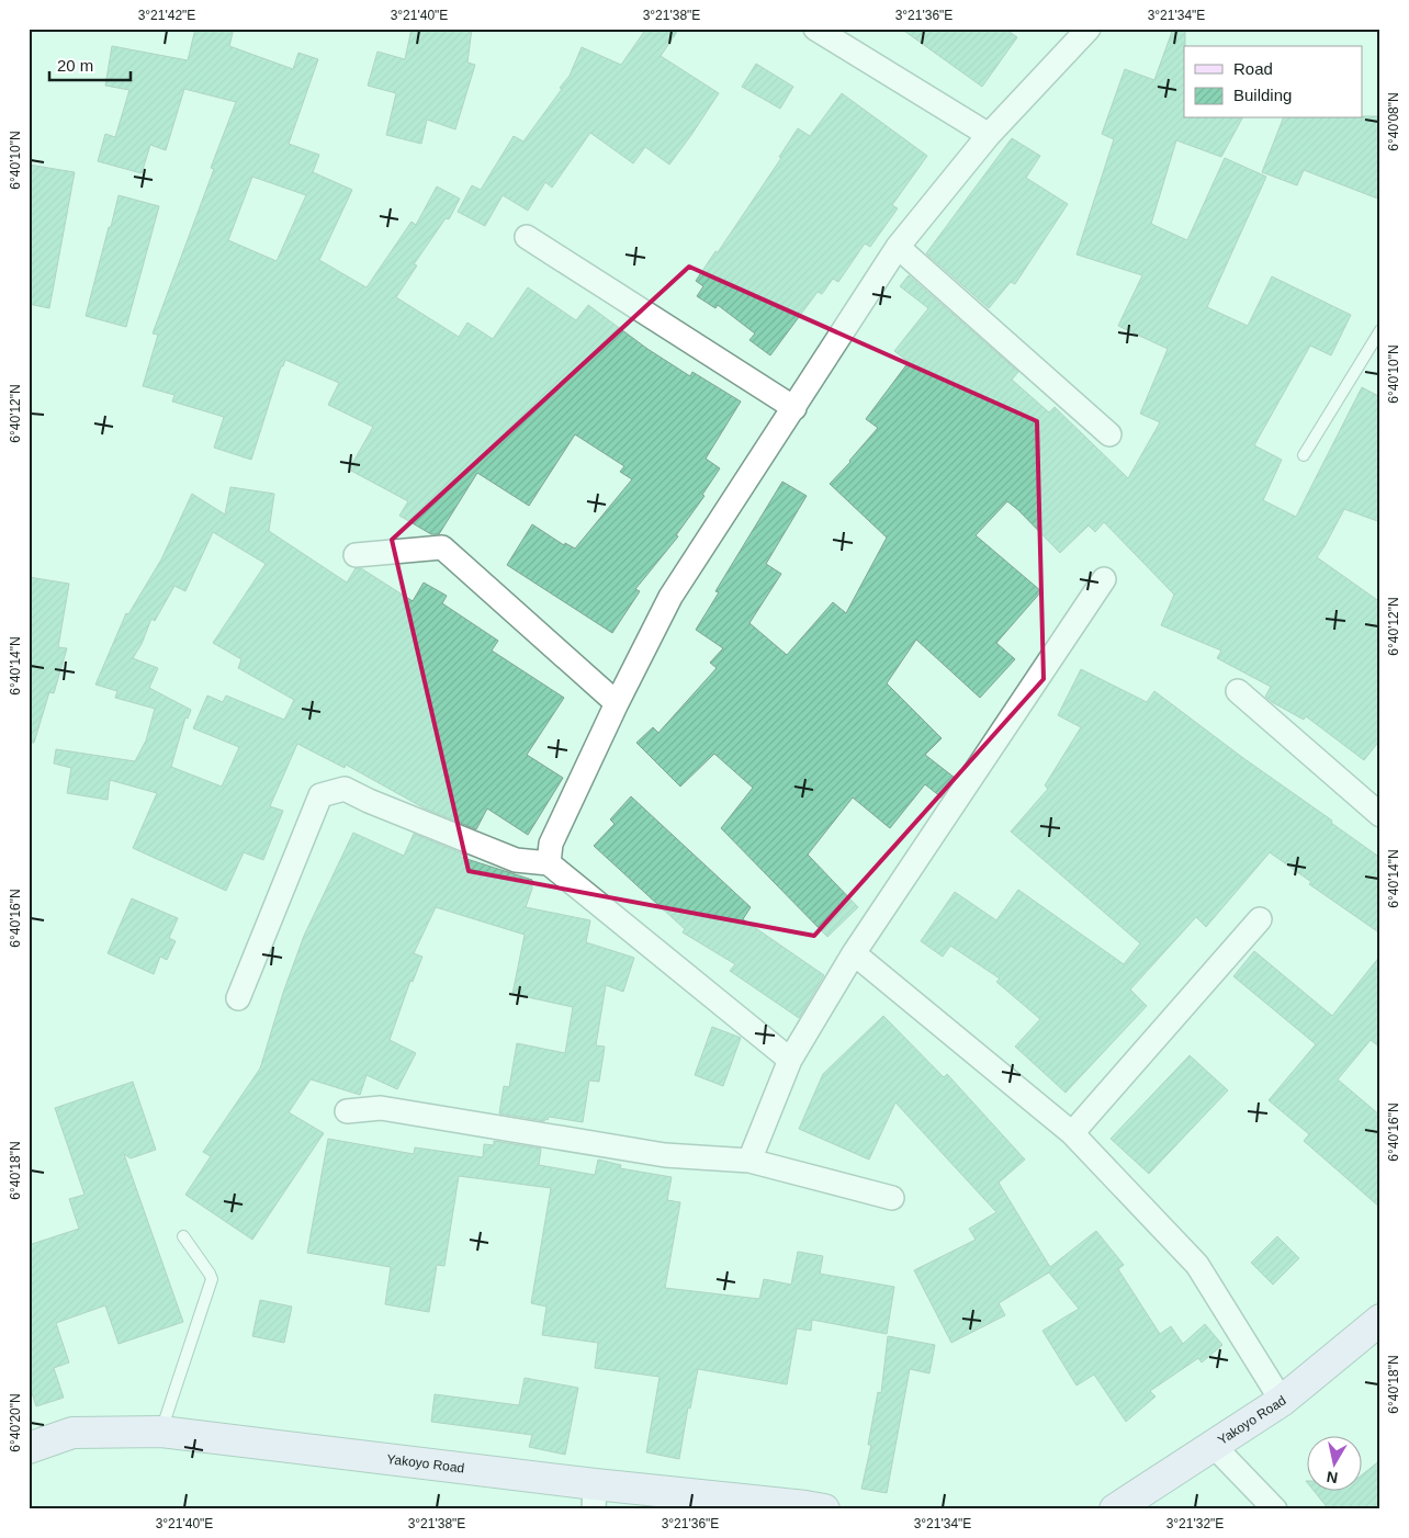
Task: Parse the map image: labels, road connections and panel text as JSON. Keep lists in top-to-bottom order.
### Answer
{
  "streets": {
    "main road": ["Yakoyo Road"]
  },
  "legend": ["Road", "Building"],
  "scale_bar": "20 m",
  "north": "bottom",
  "coordinates": [
    "3°21'42\"E",
    "3°21'40\"E",
    "3°21'38\"E",
    "3°21'36\"E",
    "3°21'34\"E",
    "6°40'08\"N",
    "6°40'10\"N",
    "6°40'12\"N",
    "6°40'14\"N",
    "6°40'16\"N",
    "6°40'18\"N",
    "6°40'20\"N",
    "3°21'32\"E"
  ]
}
